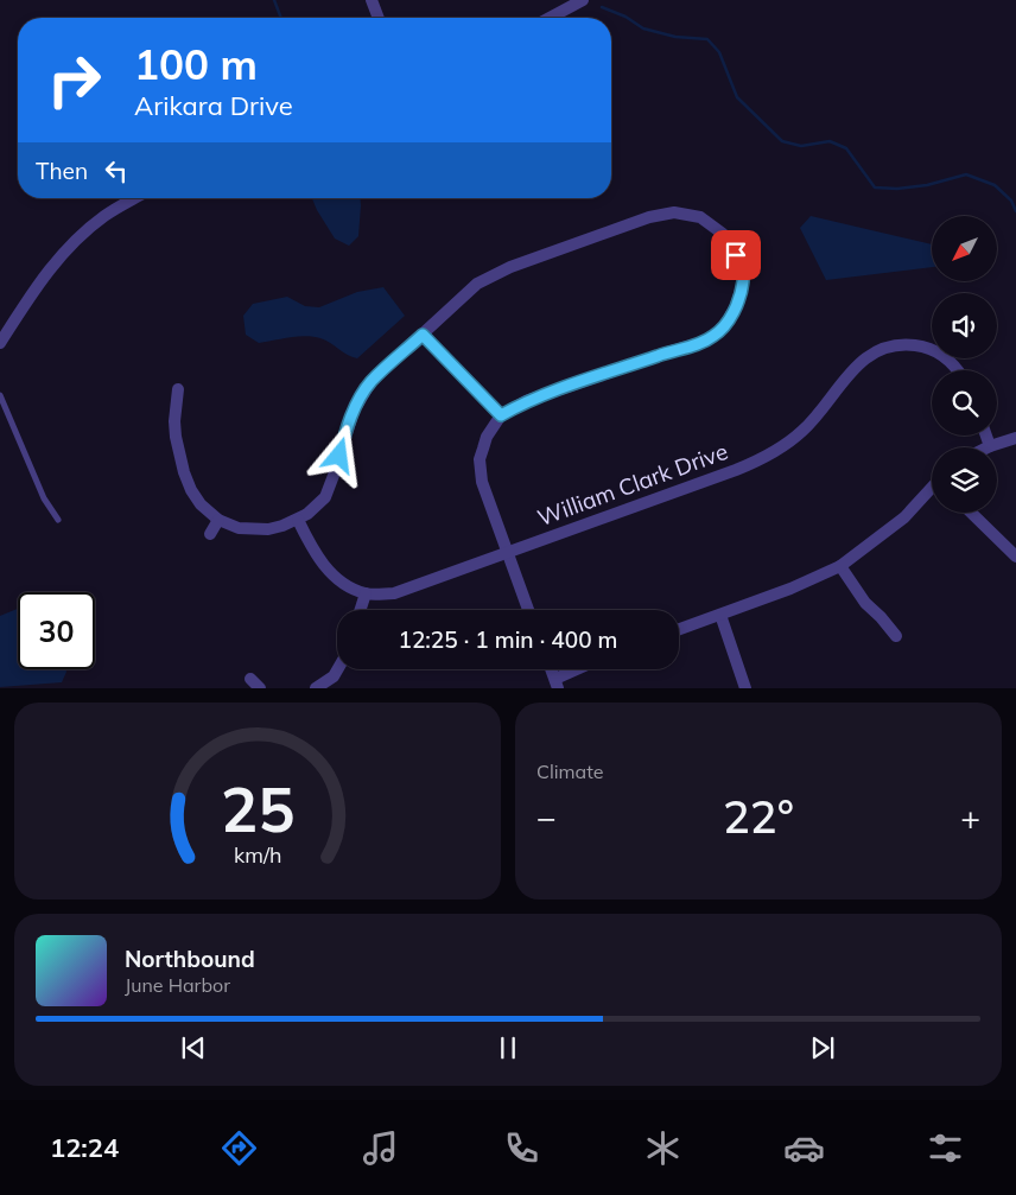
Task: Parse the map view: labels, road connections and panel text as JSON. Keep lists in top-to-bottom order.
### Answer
{
  "streets": {
    "street": ["William Clark Drive"]
  },
  "north": "bottom left",
  "page": {
    "turn": ["100 m", "Arikara Drive"],
    "then": "Then",
    "limit": "30",
    "trip": "12:25 · 1 min · 400 m",
    "tile": "Climate",
    "heat": ["−", "22°", "+"],
    "song": ["Northbound", "June Harbor"],
    "tabs": "12:24",
    "gauge": ["25", "km/h"]
  }
}
